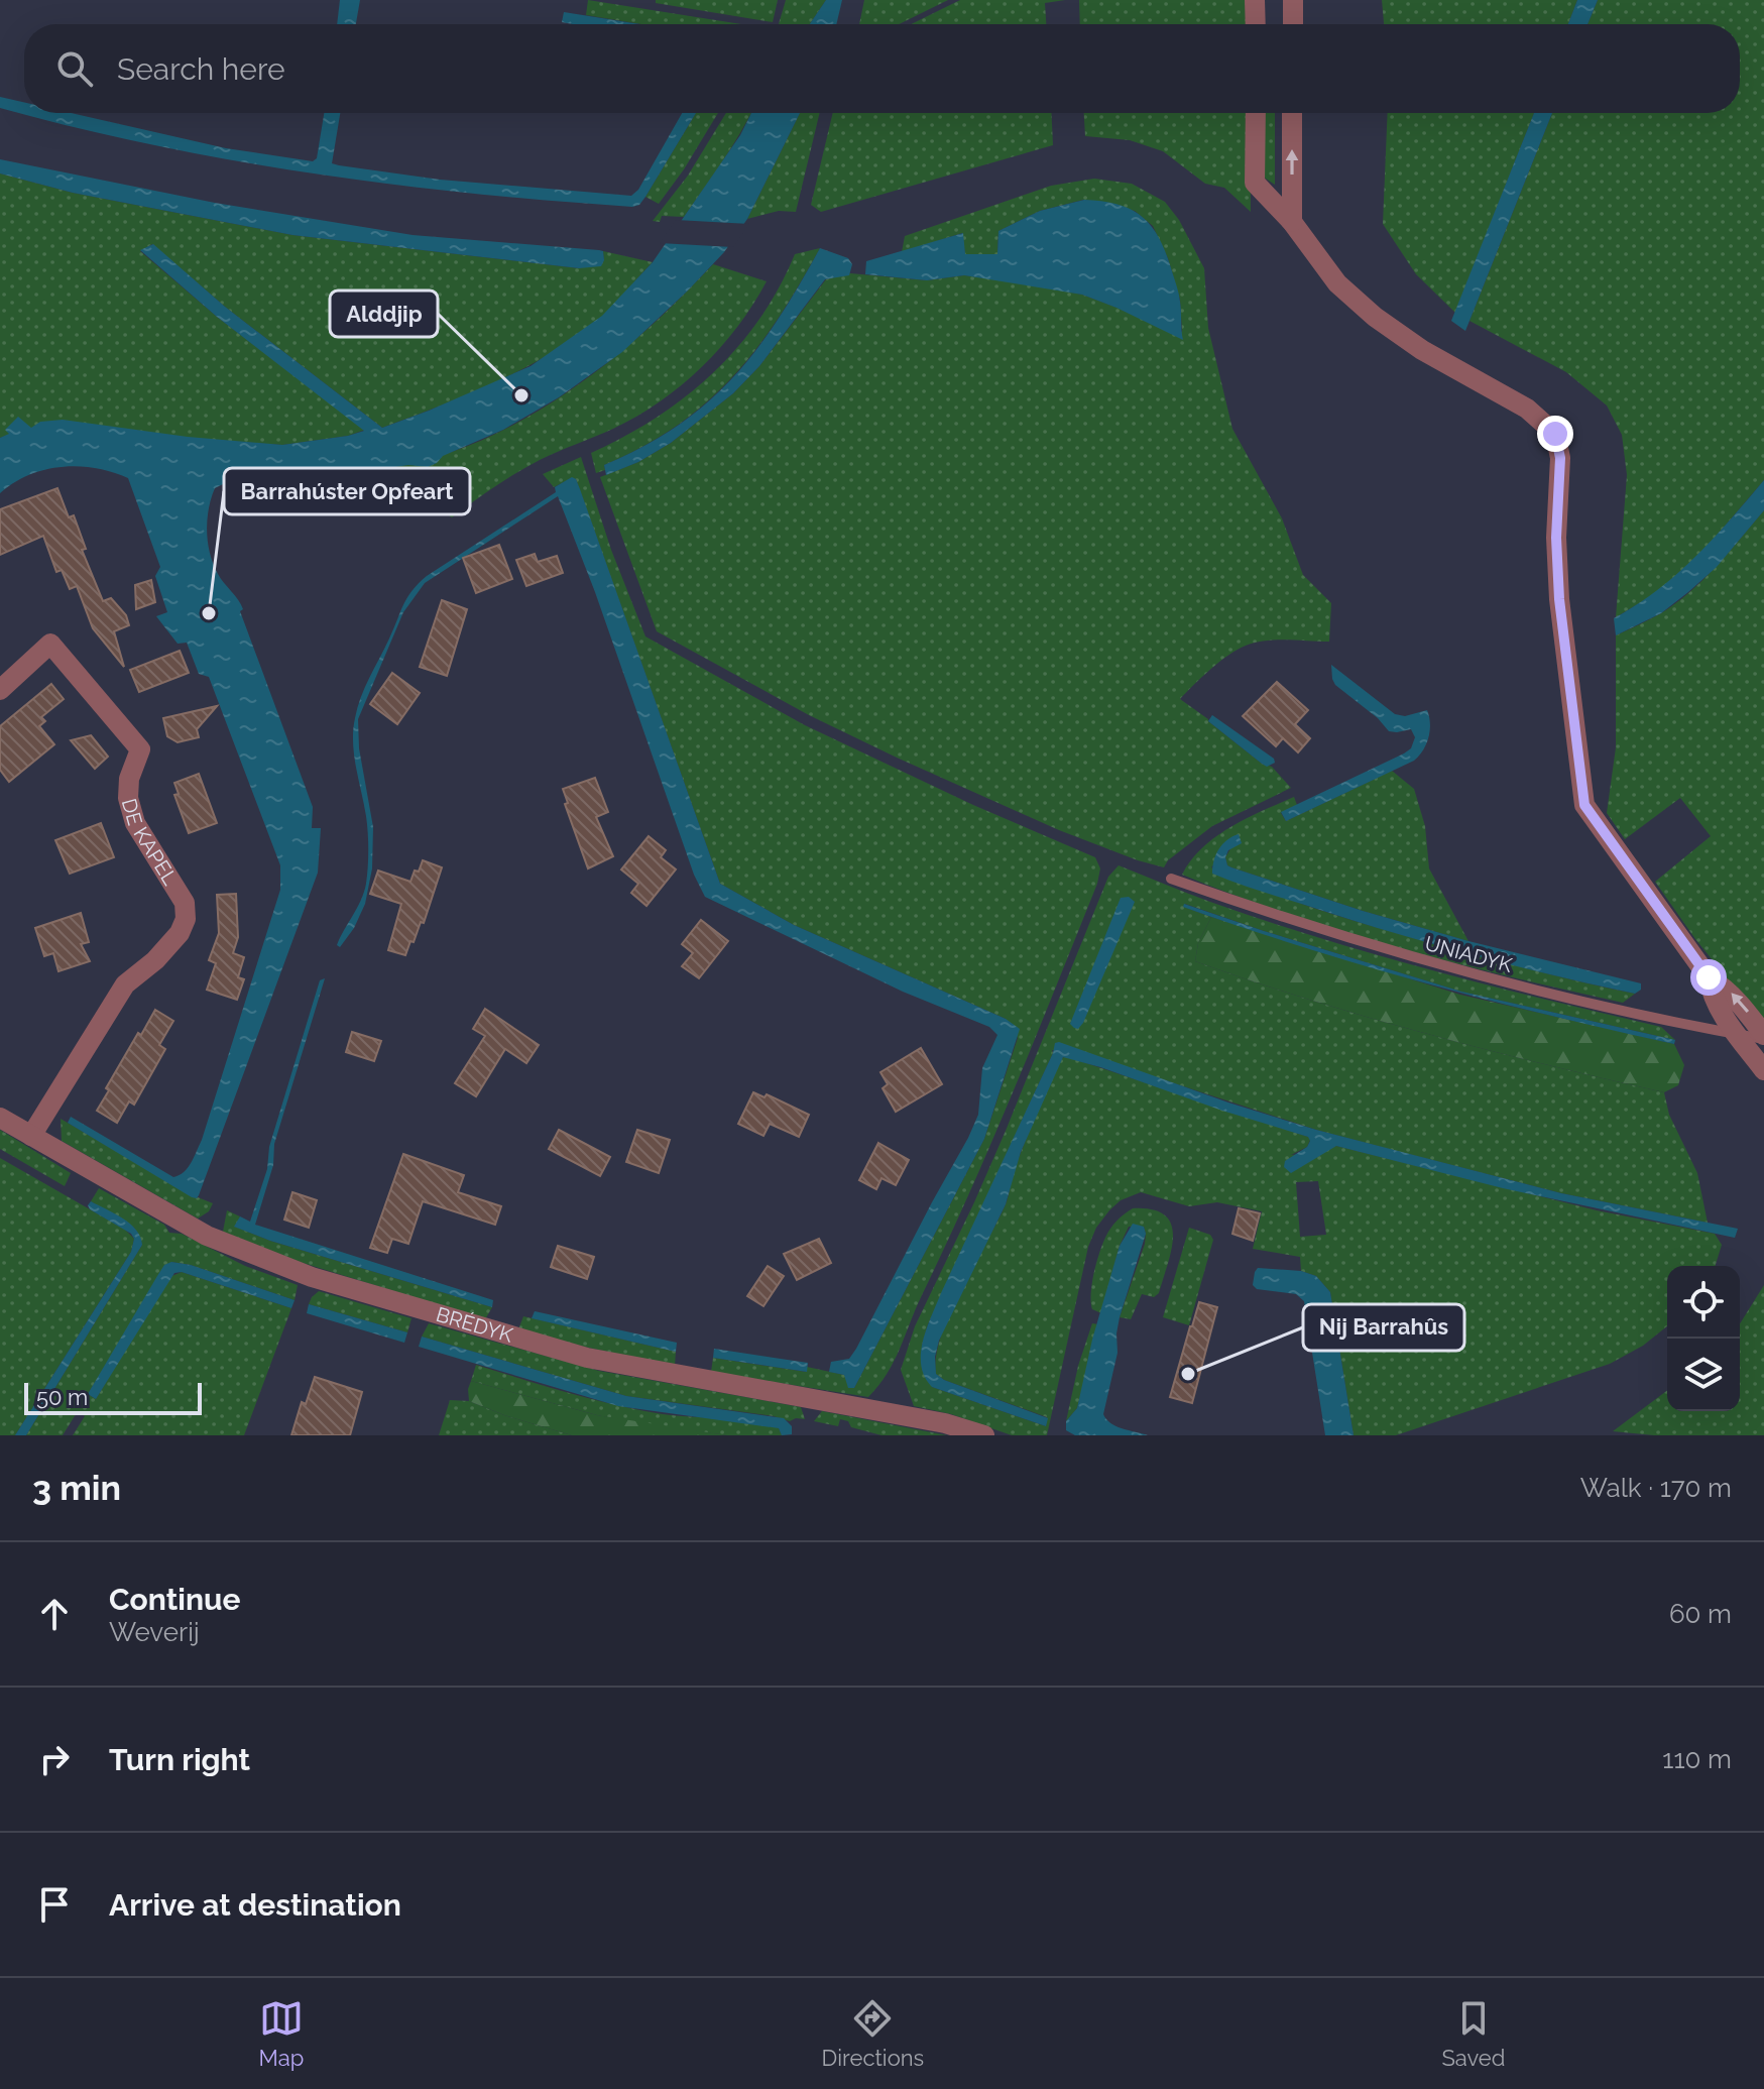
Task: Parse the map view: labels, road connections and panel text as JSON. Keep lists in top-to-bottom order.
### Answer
{
  "streets": {
    "street": ["DE KAPEL", "BRÉDYK"],
    "lane": ["UNIADYK"]
  },
  "crossings": [
    ["DE KAPEL", "BRÉDYK"]
  ],
  "places": ["Alddjip", "Barrahúster Opfeart", "Nij Barrahûs"],
  "scale_bar": "50 m",
  "page": {
    "search": "Search here",
    "scale": "50 m",
    "heading": ["3 min", "Walk · 170 m"],
    "list": [
      ["Continue", "Weverij", "60 m"],
      ["Turn right", "110 m"],
      "Arrive at destination"
    ],
    "nav": ["Map", "Directions", "Saved"]
  }
}
